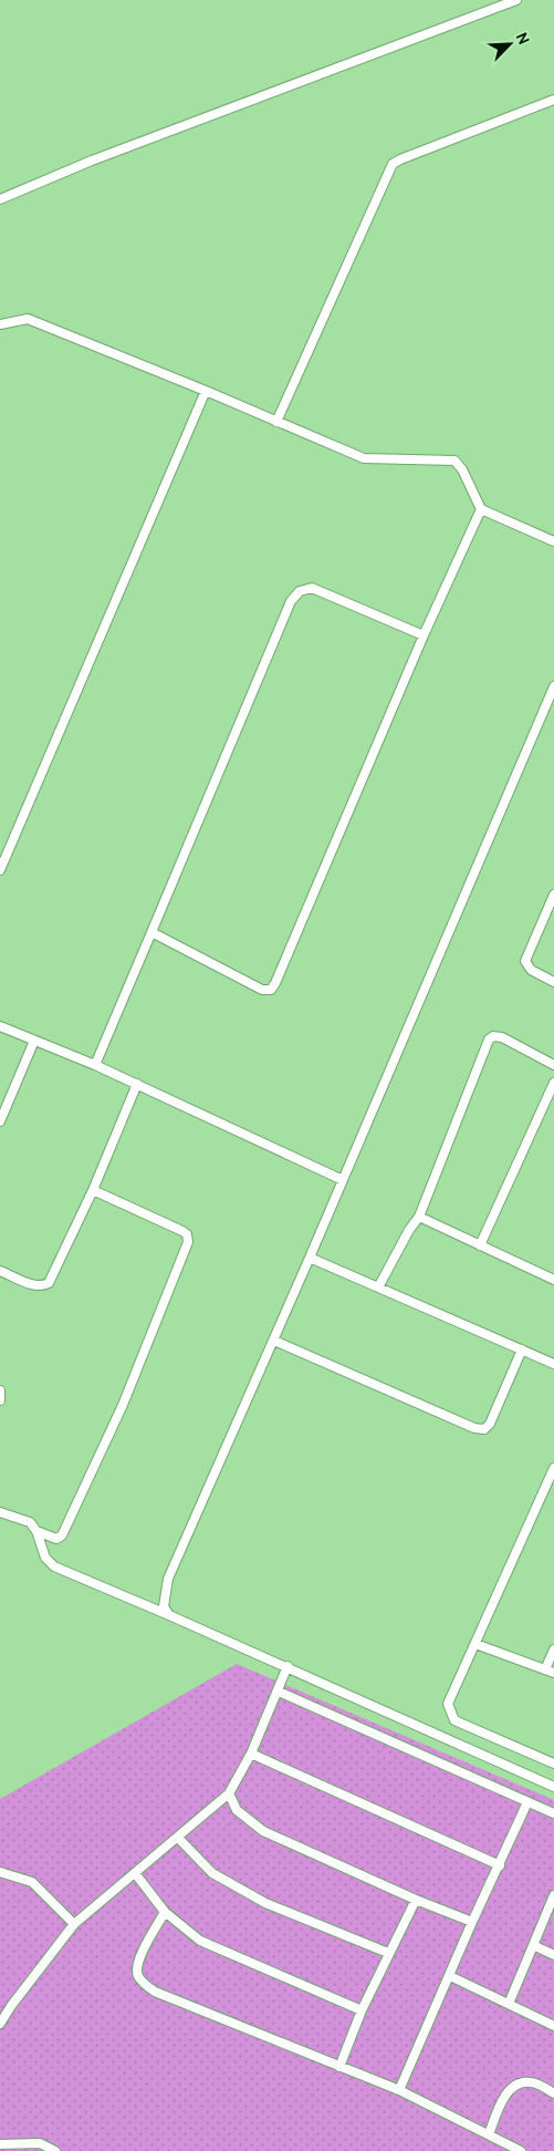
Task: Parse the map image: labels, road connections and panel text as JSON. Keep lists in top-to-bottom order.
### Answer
{
  "north": "top right"
}
